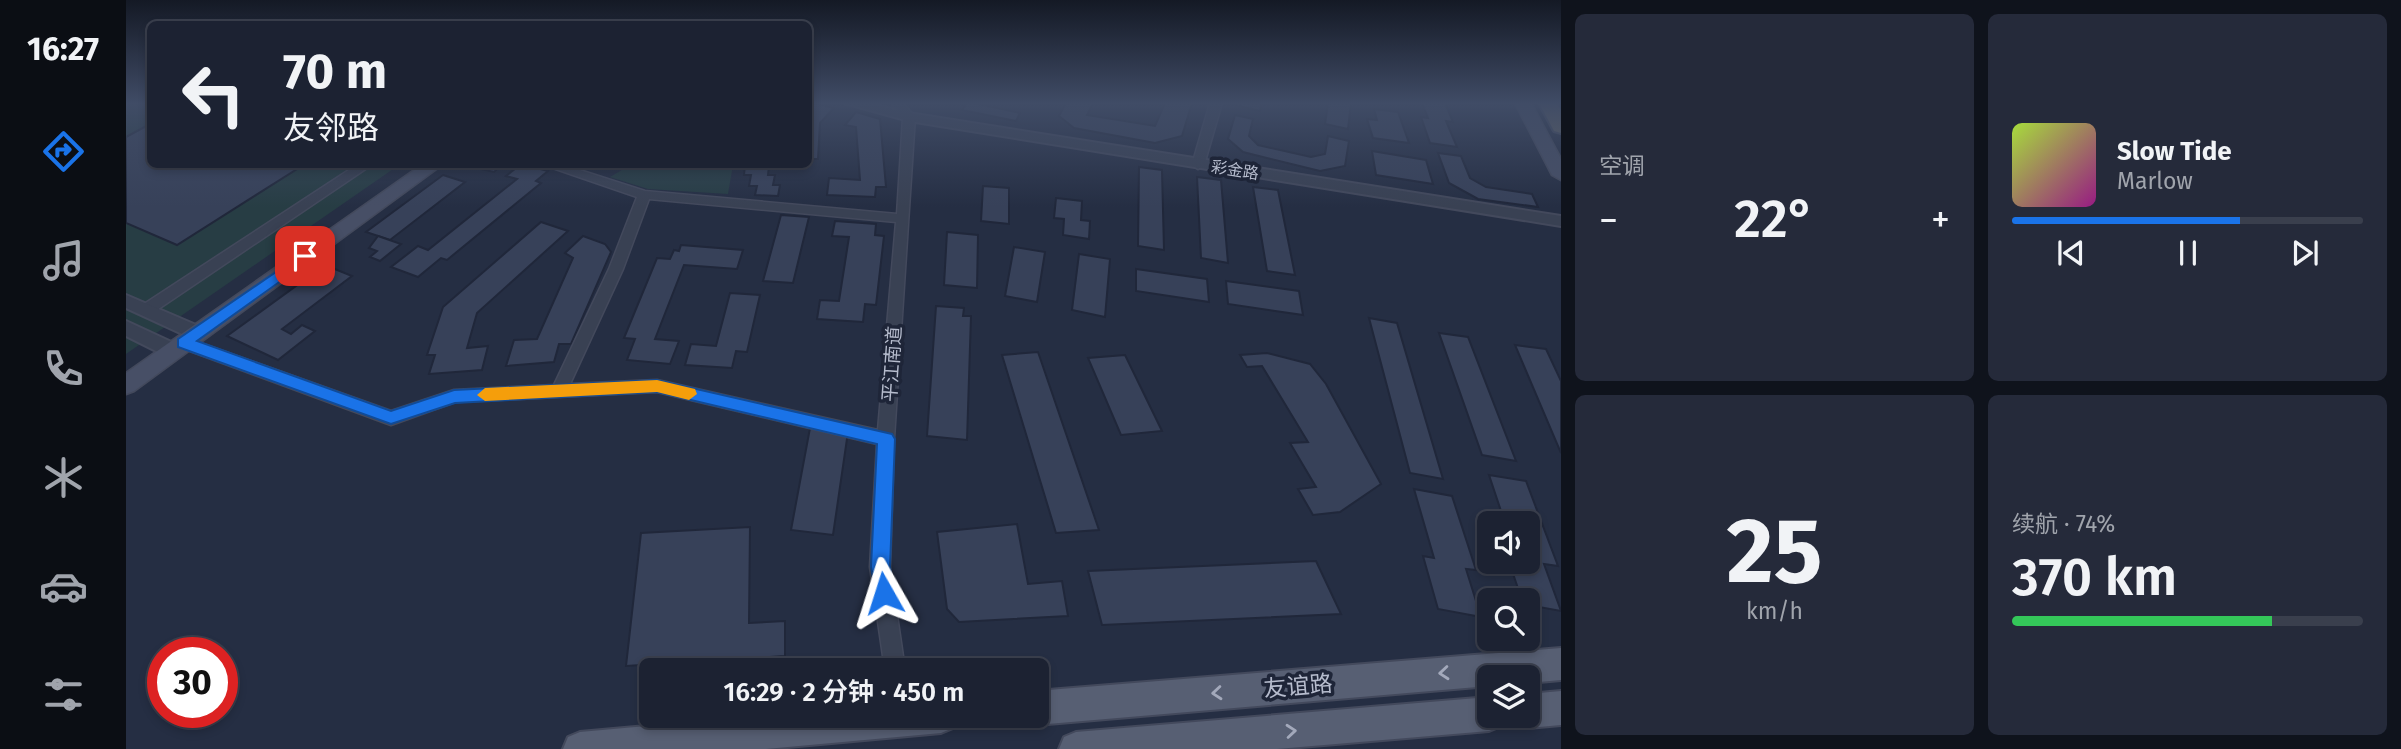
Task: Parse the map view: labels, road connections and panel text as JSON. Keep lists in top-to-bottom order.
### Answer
{
  "streets": {
    "main road": ["友谊路"],
    "street": ["彩金路", "平江南道"]
  },
  "page": {
    "tabs": "16:27",
    "tile": [
      "空调",
      ["25", "km/h"],
      ["续航 · 74%", "370 km"]
    ],
    "turn": ["70 m", "友邻路"],
    "song": ["Slow Tide", "Marlow"],
    "heat": ["−", "22°", "+"],
    "limit": "30",
    "trip": "16:29 · 2 分钟 · 450 m"
  }
}
